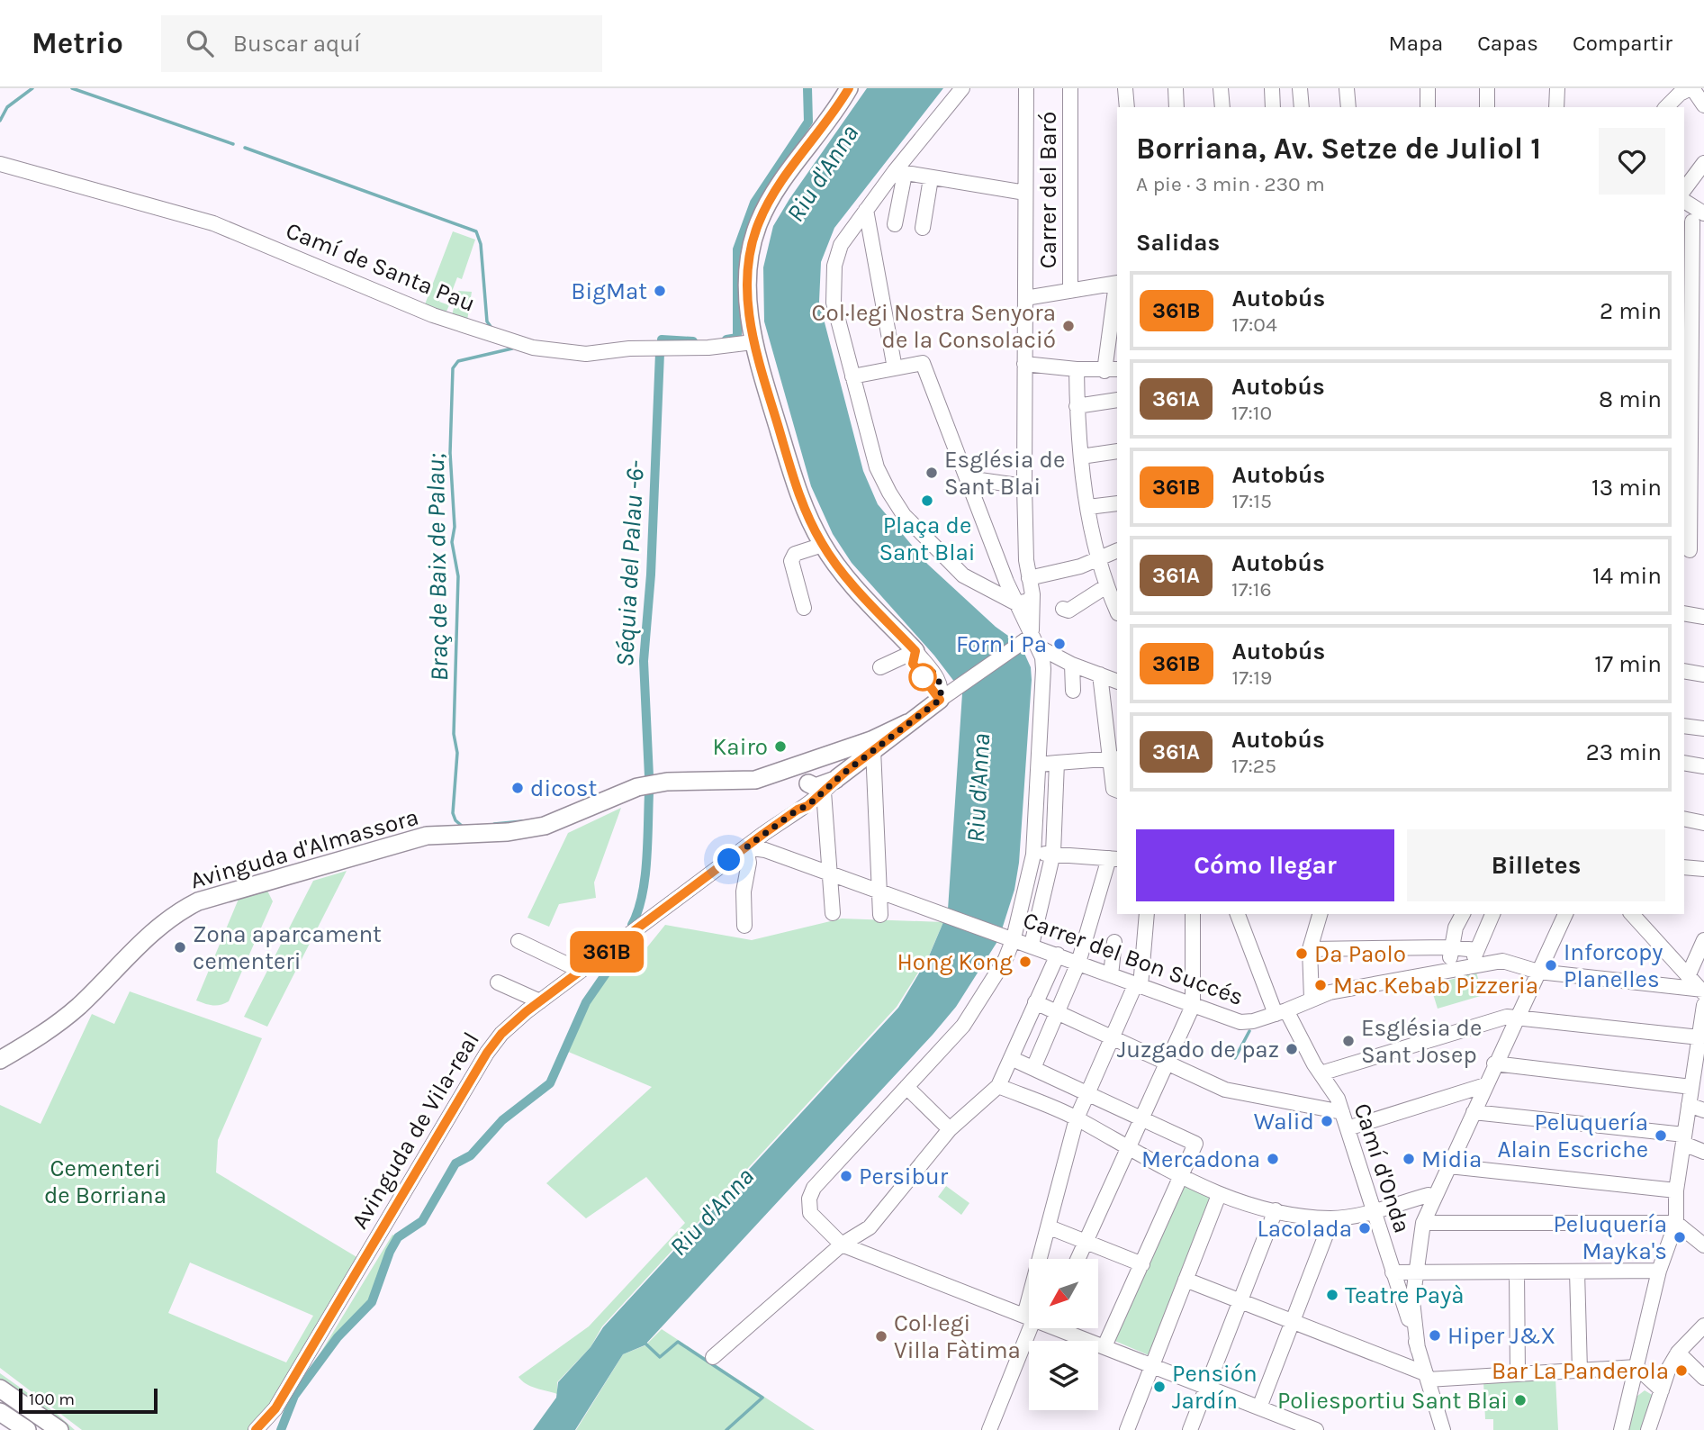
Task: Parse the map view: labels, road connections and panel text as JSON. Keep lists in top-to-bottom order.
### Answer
{
  "streets": {
    "main road": ["Avinguda d'Almassora", "Avinguda de Vila-real"],
    "street": [
      "Carrer del Baró",
      "Camí de Santa Pau",
      "Carrer del Bon Succés",
      "Camí d'Onda"
    ]
  },
  "crossings": [
    ["Avinguda d'Almassora", "Avinguda de Vila-real"],
    ["Carrer del Bon Succés", "Avinguda de Vila-real"],
    ["Carrer del Bon Succés", "Camí d'Onda"]
  ],
  "water": ["Riu d'Anna", "Séquia del Palau -6-", "Braç de Baix de Palau;"],
  "parks": ["Cementeri de Borriana"],
  "places": [
    "BigMat",
    "Col·legi Nostra Senyora de la Consolació",
    "Església de Sant Blai",
    "Plaça de Sant Blai",
    "Forn i Pa",
    "Kairo",
    "dicost",
    "Zona aparcament cementeri",
    "Da Paolo",
    "Hong Kong",
    "Inforcopy Planelles",
    "Mac Kebab Pizzeria",
    "Església de Sant Josep",
    "Juzgado de paz",
    "Walid",
    "Peluquería Alain Escriche",
    "Mercadona",
    "Midia",
    "Persibur",
    "Lacolada",
    "Peluquería Mayka's",
    "Teatre Payà",
    "Hiper J&X",
    "Col·legi Villa Fàtima",
    "Bar La Panderola",
    "Pensión Jardín",
    "Poliesportiu Sant Blai"
  ],
  "lines": ["bus line 361B"],
  "scale_bar": "100 m",
  "north": "bottom left",
  "page": {
    "header": "Metrio",
    "search": "Buscar aquí",
    "nav": ["Mapa", "Capas", "Compartir"],
    "on_map": "361B",
    "heading": [
      ["Borriana, Av. Setze de Juliol 1", "A pie · 3 min · 230 m"],
      "Salidas"
    ],
    "list": [
      {
        "mark": "361B",
        "name": "Autobús",
        "note": "17:04",
        "value": "2 min"
      },
      {
        "mark": "361A",
        "name": "Autobús",
        "note": "17:10",
        "value": "8 min"
      },
      {
        "mark": "361B",
        "name": "Autobús",
        "note": "17:15",
        "value": "13 min"
      },
      {
        "mark": "361A",
        "name": "Autobús",
        "note": "17:16",
        "value": "14 min"
      },
      {
        "mark": "361B",
        "name": "Autobús",
        "note": "17:19",
        "value": "17 min"
      },
      {
        "mark": "361A",
        "name": "Autobús",
        "note": "17:25",
        "value": "23 min"
      }
    ],
    "buttons": ["Cómo llegar", "Billetes"],
    "scale": "100 m"
  }
}
